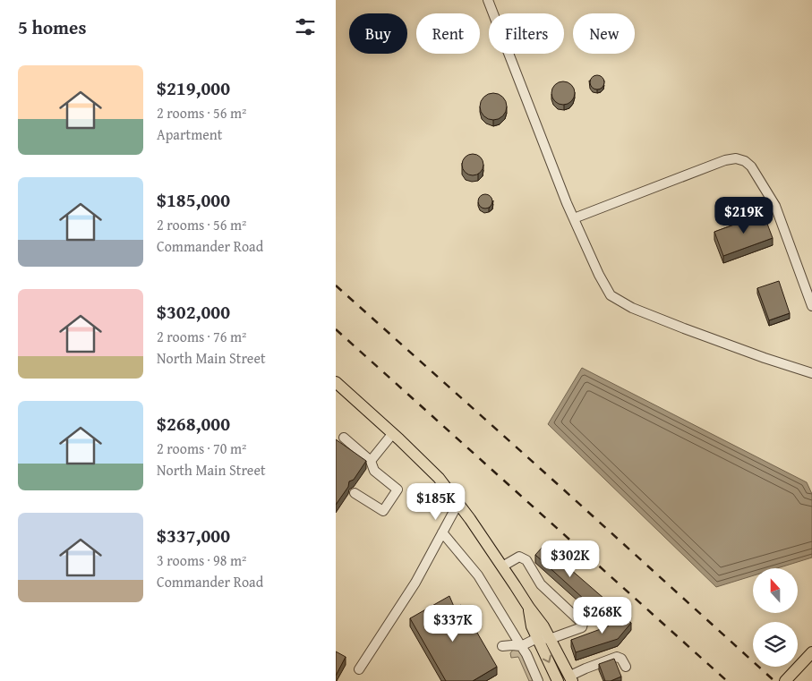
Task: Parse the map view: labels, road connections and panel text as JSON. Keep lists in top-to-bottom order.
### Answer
{
  "north": "top",
  "page": {
    "heading": "5 homes",
    "chip": [
      "Buy",
      "Rent",
      "Filters",
      "New"
    ],
    "list": [
      {
        "name": "$219,000",
        "note": "2 rooms · 56 m² · Apartment"
      },
      {
        "name": "$185,000",
        "note": "2 rooms · 56 m² · Commander Road"
      },
      {
        "name": "$302,000",
        "note": "2 rooms · 76 m² · North Main Street"
      },
      {
        "name": "$268,000",
        "note": "2 rooms · 70 m² · North Main Street"
      },
      {
        "name": "$337,000",
        "note": "3 rooms · 98 m² · Commander Road"
      }
    ],
    "price": [
      "$219K",
      "$185K",
      "$302K",
      "$268K",
      "$337K"
    ]
  }
}
